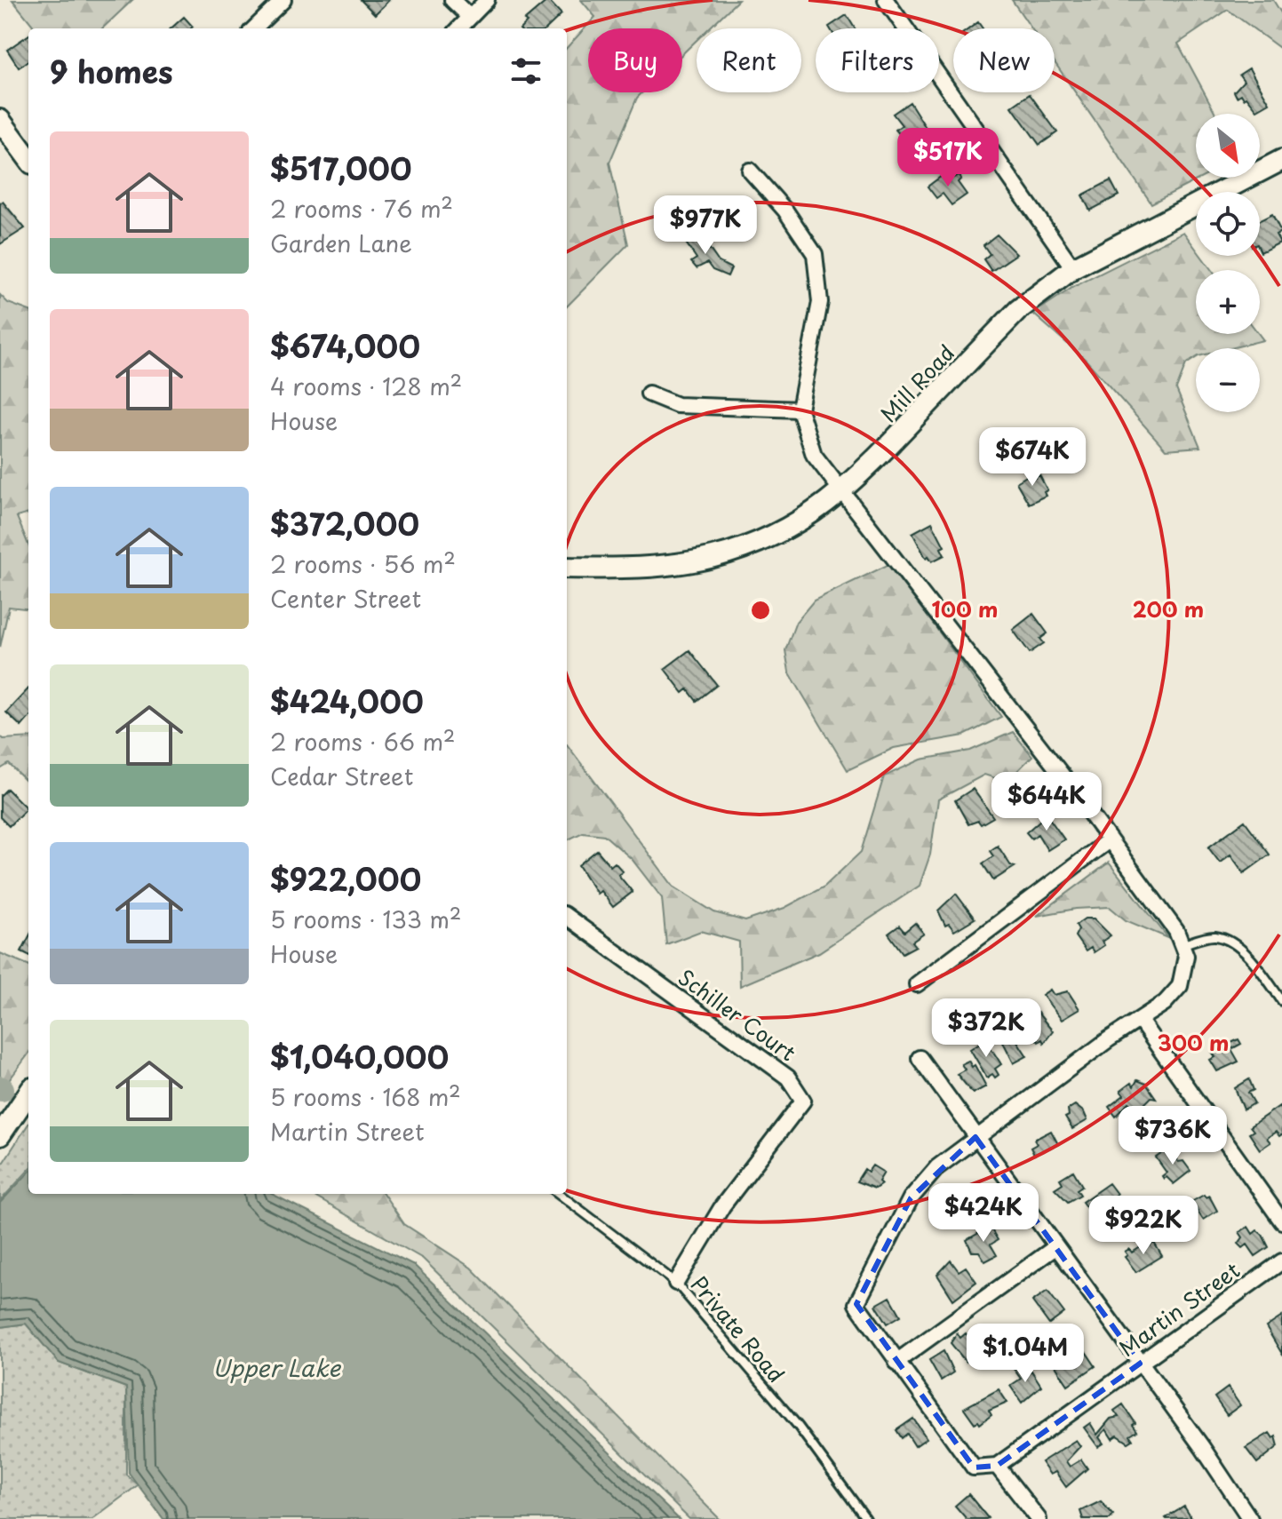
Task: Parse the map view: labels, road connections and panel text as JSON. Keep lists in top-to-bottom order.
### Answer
{
  "streets": {
    "main road": ["Mill Road"],
    "street": ["Schiller Court", "Martin Street"],
    "lane": ["Private Road"]
  },
  "crossings": [
    ["Schiller Court", "Private Road"]
  ],
  "water": ["Upper Lake"],
  "north": "bottom right",
  "page": {
    "chip": [
      "Buy",
      "Rent",
      "Filters",
      "New"
    ],
    "heading": "9 homes",
    "map_buttons": ["+", "−"],
    "list": [
      {
        "name": "$517,000",
        "note": "2 rooms · 76 m² · Garden Lane"
      },
      {
        "name": "$674,000",
        "note": "4 rooms · 128 m² · House"
      },
      {
        "name": "$372,000",
        "note": "2 rooms · 56 m² · Center Street"
      },
      {
        "name": "$424,000",
        "note": "2 rooms · 66 m² · Cedar Street"
      },
      {
        "name": "$922,000",
        "note": "5 rooms · 133 m² · House"
      },
      {
        "name": "$1,040,000",
        "note": "5 rooms · 168 m² · Martin Street"
      }
    ],
    "price": [
      "$517K",
      "$977K",
      "$674K",
      "$644K",
      "$372K",
      "$736K",
      "$424K",
      "$922K",
      "$1.04M"
    ]
  },
  "rings": ["100 m", "200 m", "300 m"]
}
